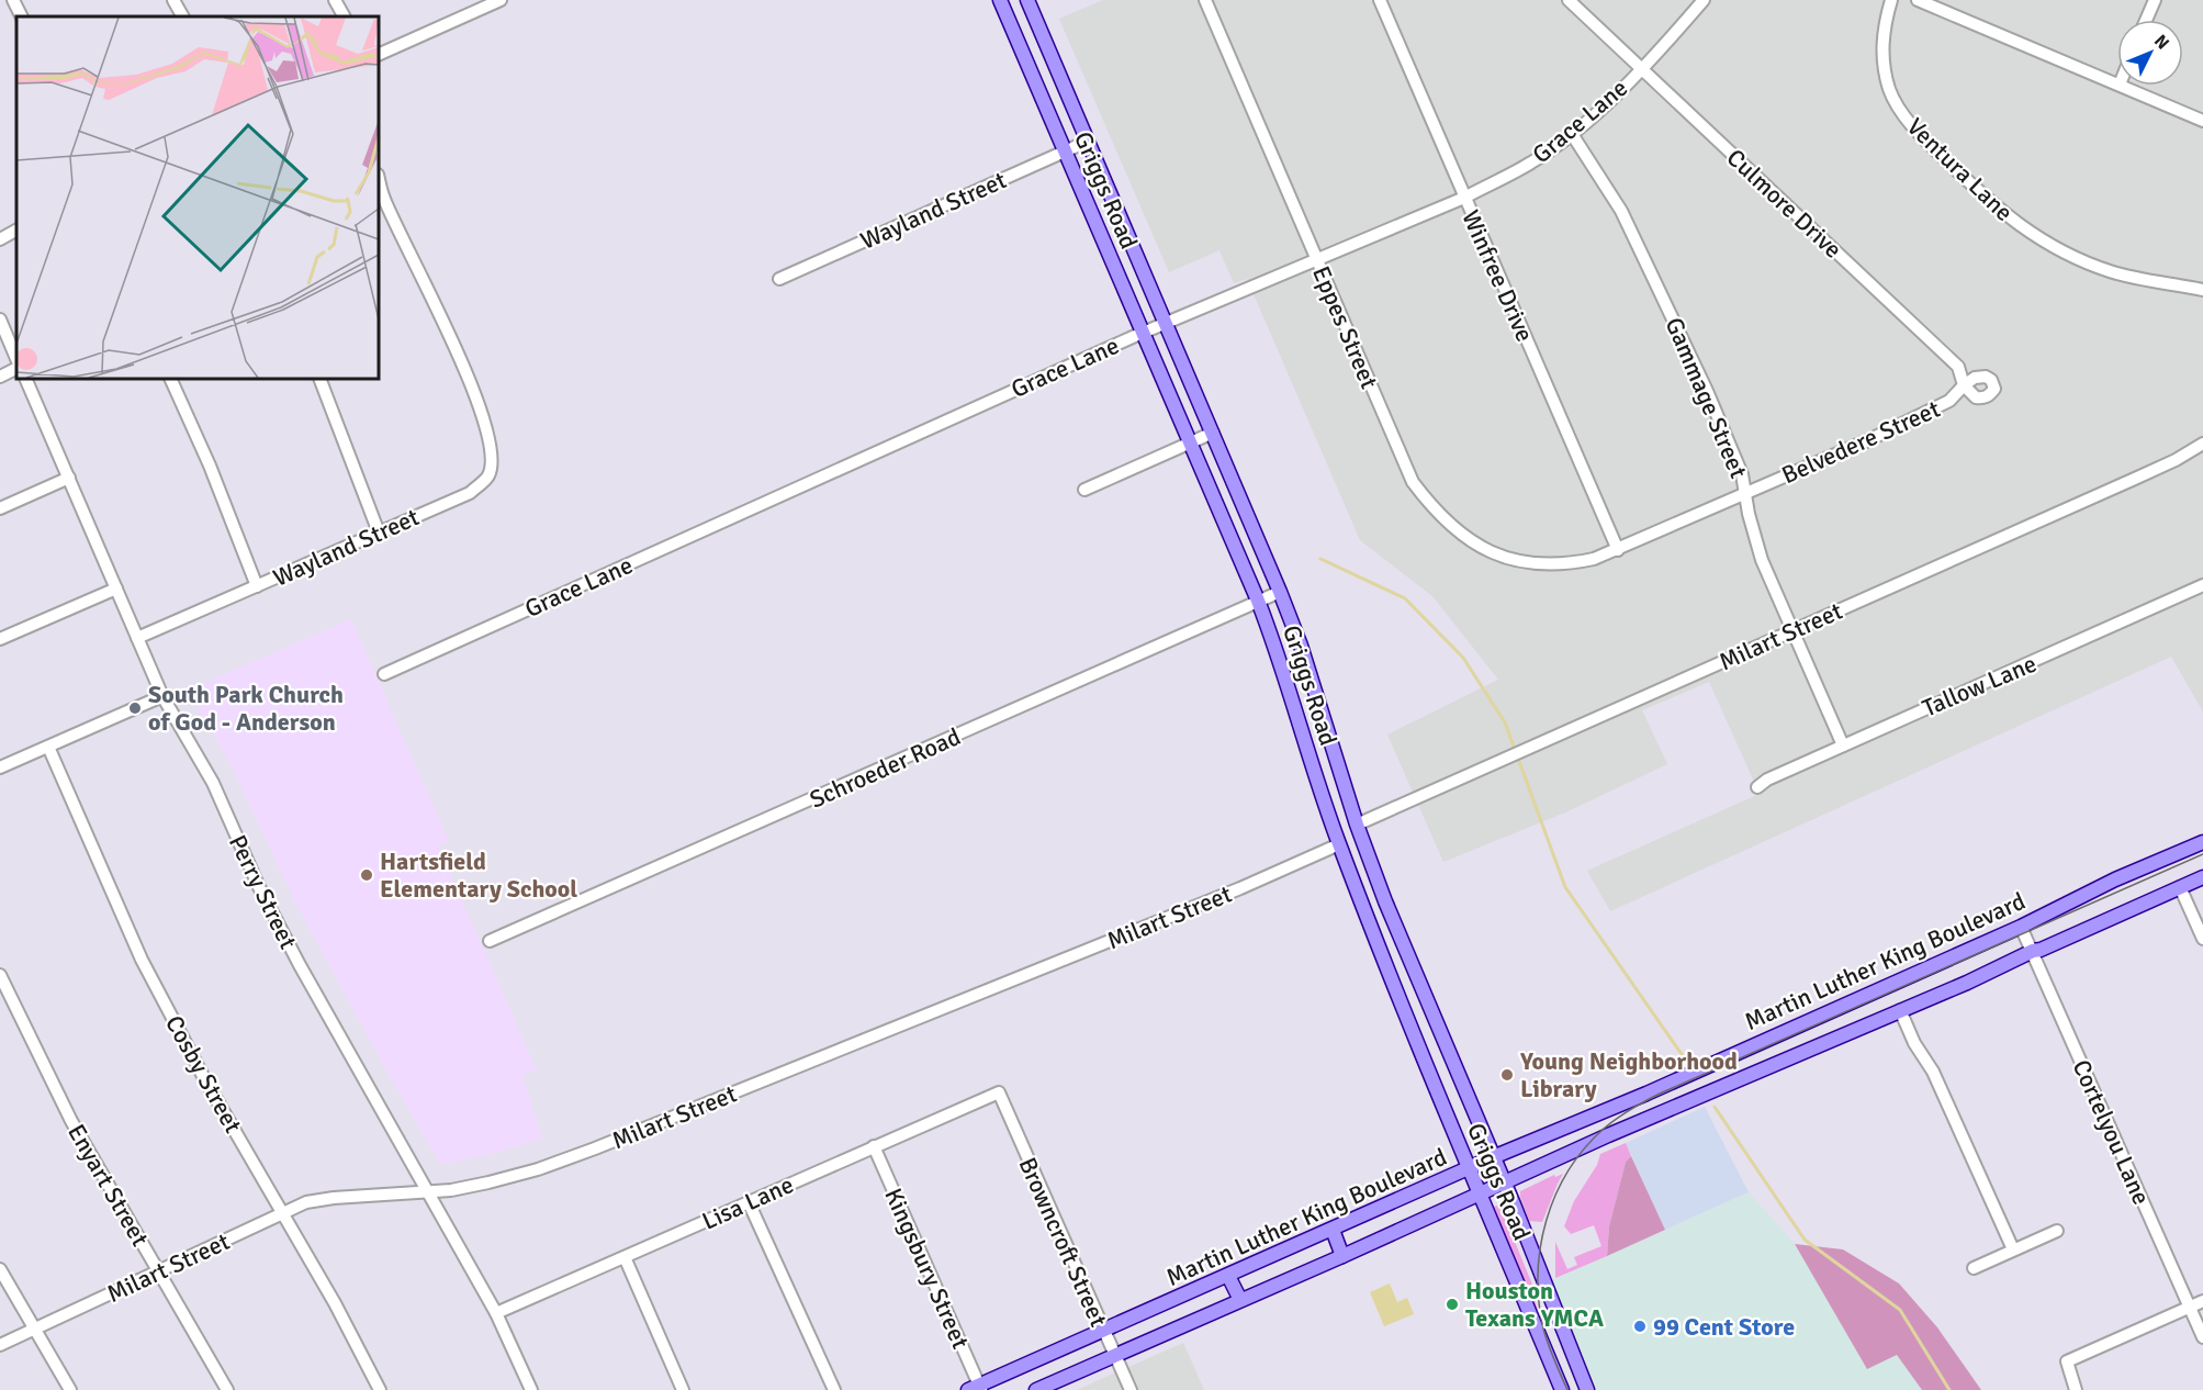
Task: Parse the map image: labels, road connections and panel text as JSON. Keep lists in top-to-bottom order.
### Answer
{
  "streets": {
    "main road": ["Griggs Road", "Martin Luther King Boulevard"],
    "street": [
      "Grace Lane",
      "Ventura Lane",
      "Culmore Drive",
      "Wayland Street",
      "Winfree Drive",
      "Eppes Street",
      "Gammage Street",
      "Belvedere Street",
      "Milart Street",
      "Tallow Lane",
      "Schroeder Road",
      "Perry Street",
      "Cosby Street",
      "Cortelyou Lane",
      "Enyart Street",
      "Lisa Lane",
      "Browncroft Street",
      "Kingsbury Street"
    ]
  },
  "crossings": [
    ["Grace Lane", "Griggs Road"],
    ["Grace Lane", "Culmore Drive"],
    ["Grace Lane", "Winfree Drive"],
    ["Grace Lane", "Eppes Street"],
    ["Grace Lane", "Gammage Street"],
    ["Griggs Road", "Wayland Street"],
    ["Griggs Road", "Milart Street"],
    ["Griggs Road", "Schroeder Road"],
    ["Griggs Road", "Martin Luther King Boulevard"],
    ["Culmore Drive", "Belvedere Street"],
    ["Wayland Street", "Perry Street"],
    ["Winfree Drive", "Belvedere Street"],
    ["Eppes Street", "Belvedere Street"],
    ["Gammage Street", "Belvedere Street"],
    ["Gammage Street", "Milart Street"],
    ["Gammage Street", "Tallow Lane"],
    ["Milart Street", "Perry Street"],
    ["Milart Street", "Cosby Street"],
    ["Milart Street", "Enyart Street"],
    ["Perry Street", "Lisa Lane"],
    ["Martin Luther King Boulevard", "Cortelyou Lane"],
    ["Martin Luther King Boulevard", "Browncroft Street"],
    ["Martin Luther King Boulevard", "Kingsbury Street"],
    ["Lisa Lane", "Browncroft Street"],
    ["Lisa Lane", "Kingsbury Street"]
  ],
  "places": [
    "South Park Church of God - Anderson",
    "Hartsfield Elementary School",
    "Young Neighborhood Library",
    "Houston Texans YMCA",
    "99 Cent Store"
  ],
  "north": "top right"
}
